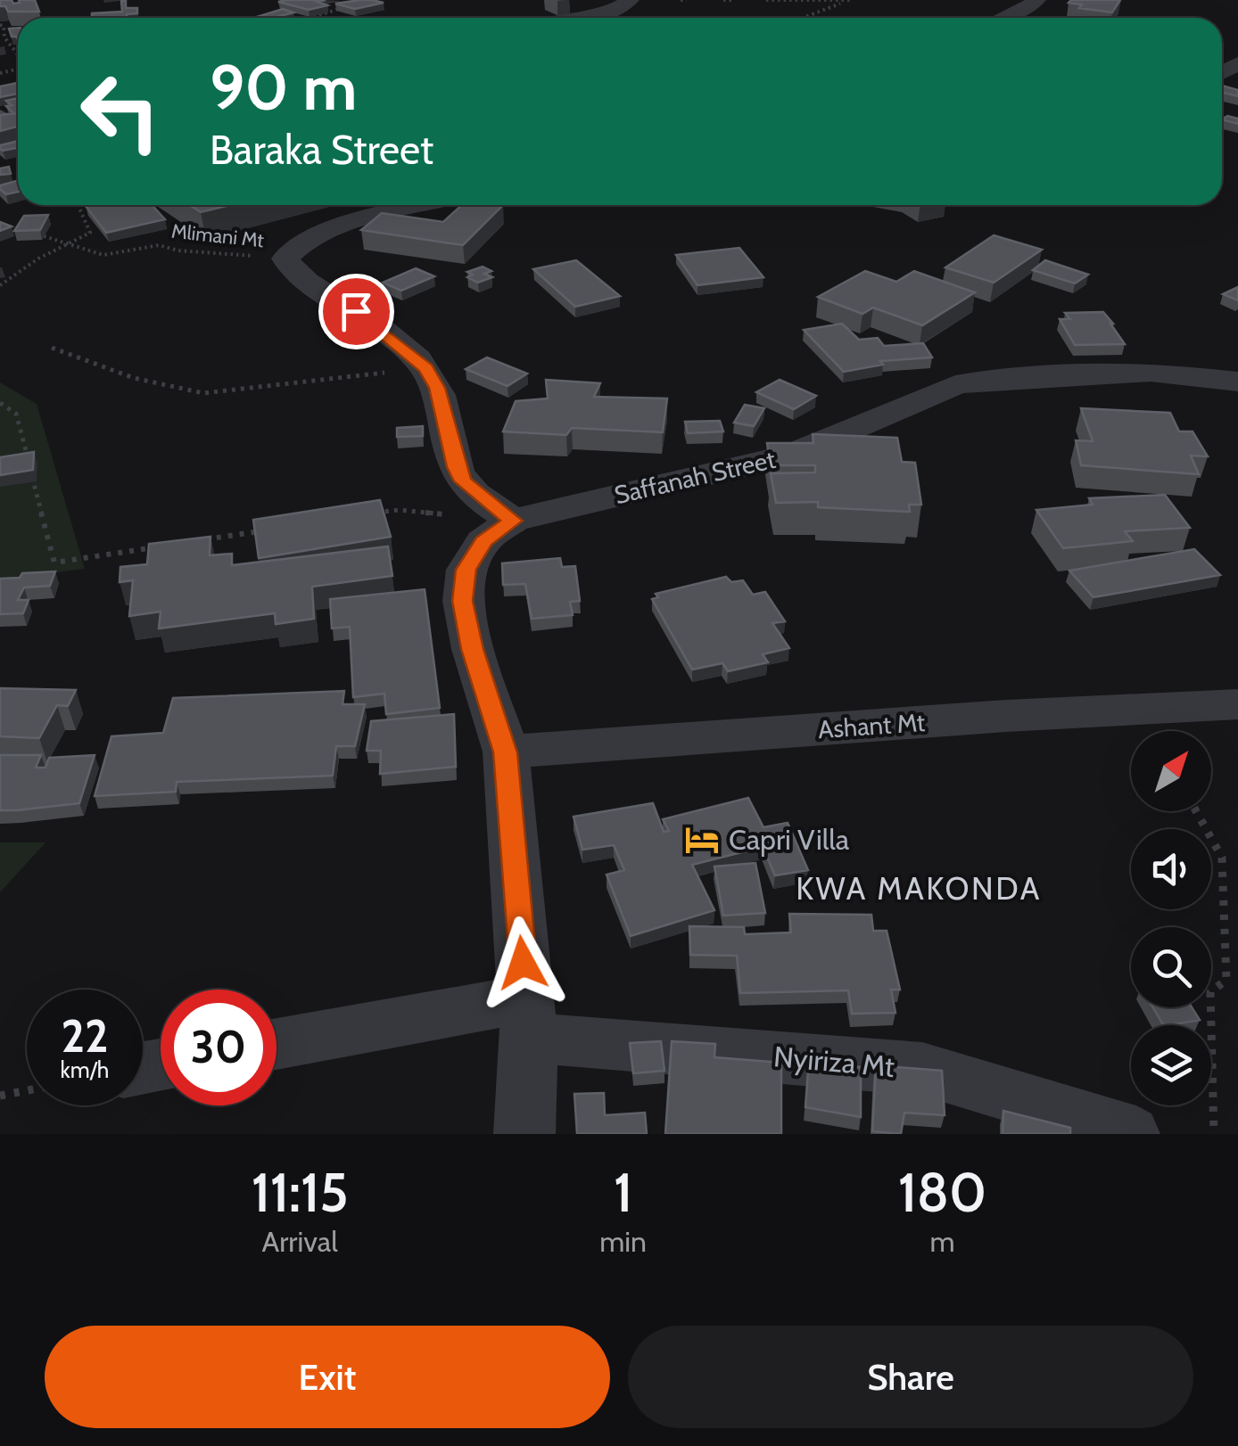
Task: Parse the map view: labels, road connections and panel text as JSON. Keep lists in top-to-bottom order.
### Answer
{
  "streets": {
    "street": ["Saffanah Street", "Ashant Mt", "Nyiriza Mt"],
    "path": ["Mlimani Mt"]
  },
  "districts": ["KWA MAKONDA"],
  "places": {
    "hotel": ["Capri Villa"]
  },
  "north": "top right",
  "page": {
    "turn": ["90 m", "Baraka Street"],
    "speed": "22 km/h",
    "limit": "30",
    "eta": [
      "11:15",
      "Arrival",
      "1",
      "min",
      "180",
      "m"
    ],
    "buttons": ["Exit", "Share"]
  }
}
